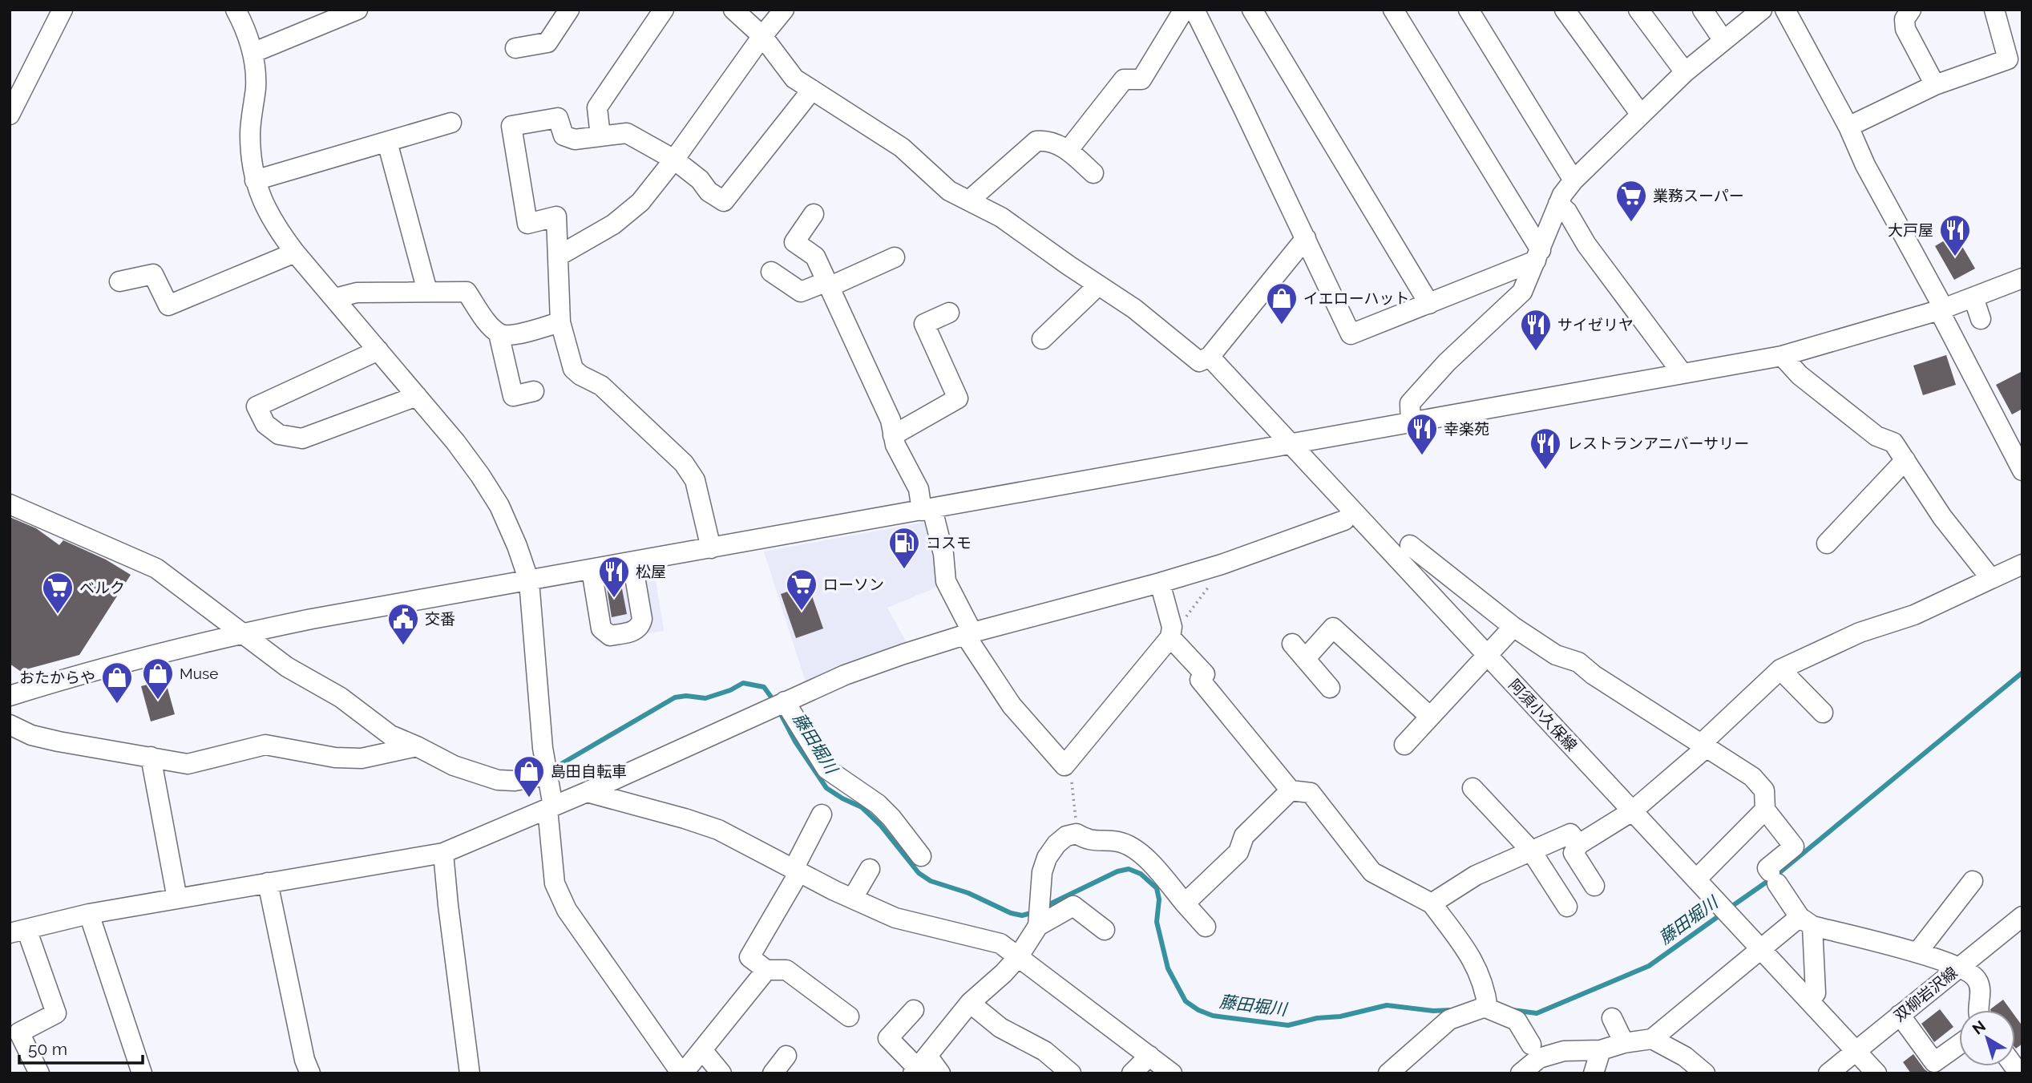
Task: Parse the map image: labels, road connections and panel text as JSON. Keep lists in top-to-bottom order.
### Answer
{
  "streets": {
    "street": ["阿須小久保線", "双柳岩沢線"]
  },
  "crossings": [
    ["阿須小久保線", "双柳岩沢線"]
  ],
  "water": ["藤田堀川"],
  "places": {
    "supermarket": ["業務スーパー", "ローソン", "ベルク"],
    "restaurant": [
      "大戸屋",
      "サイゼリヤ",
      "幸楽苑",
      "レストランアニバーサリー",
      "松屋"
    ],
    "shop": [
      "イエローハット",
      "Muse",
      "おたからや",
      "島田自転車"
    ],
    "fuel station": ["コスモ"],
    "public building": ["交番"]
  },
  "scale_bar": "50 m",
  "north": "top left"
}
